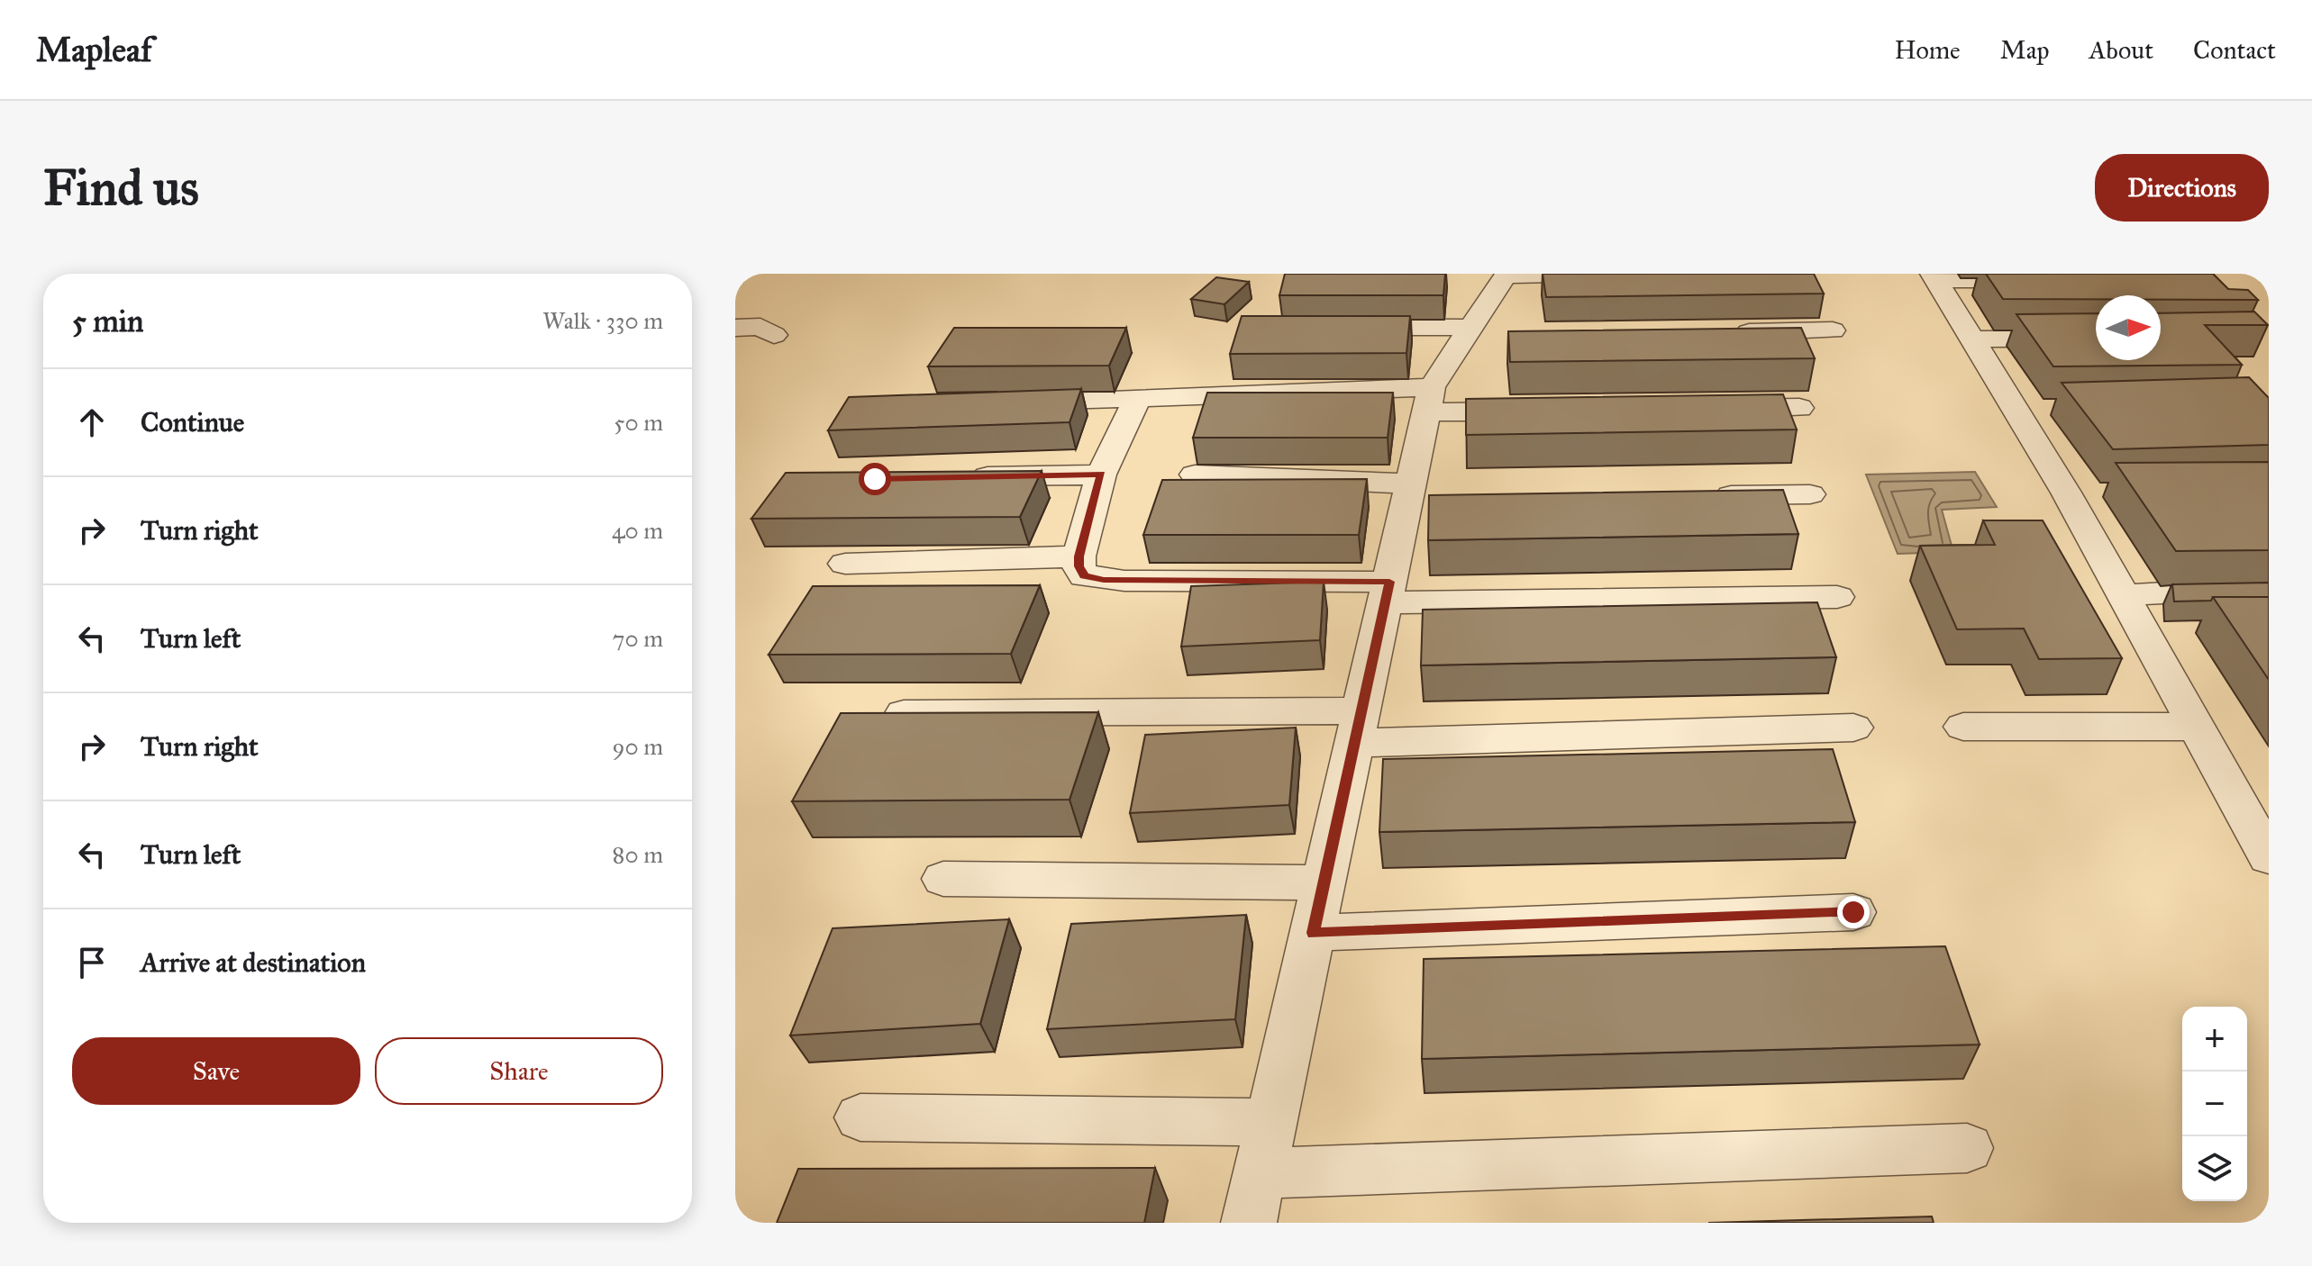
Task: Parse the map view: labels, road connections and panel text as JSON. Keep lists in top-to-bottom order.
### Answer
{
  "north": "right",
  "page": {
    "header": "Mapleaf",
    "nav": [
      "Home",
      "Map",
      "About",
      "Contact"
    ],
    "buttons": [
      "Directions",
      ["Save", "Share"]
    ],
    "title": "Find us",
    "heading": ["5 min", "Walk · 330 m"],
    "list": [
      ["Continue", "50 m"],
      ["Turn right", "40 m"],
      ["Turn left", "70 m"],
      ["Turn right", "90 m"],
      ["Turn left", "80 m"],
      "Arrive at destination"
    ],
    "map_buttons": ["+", "−"]
  }
}
